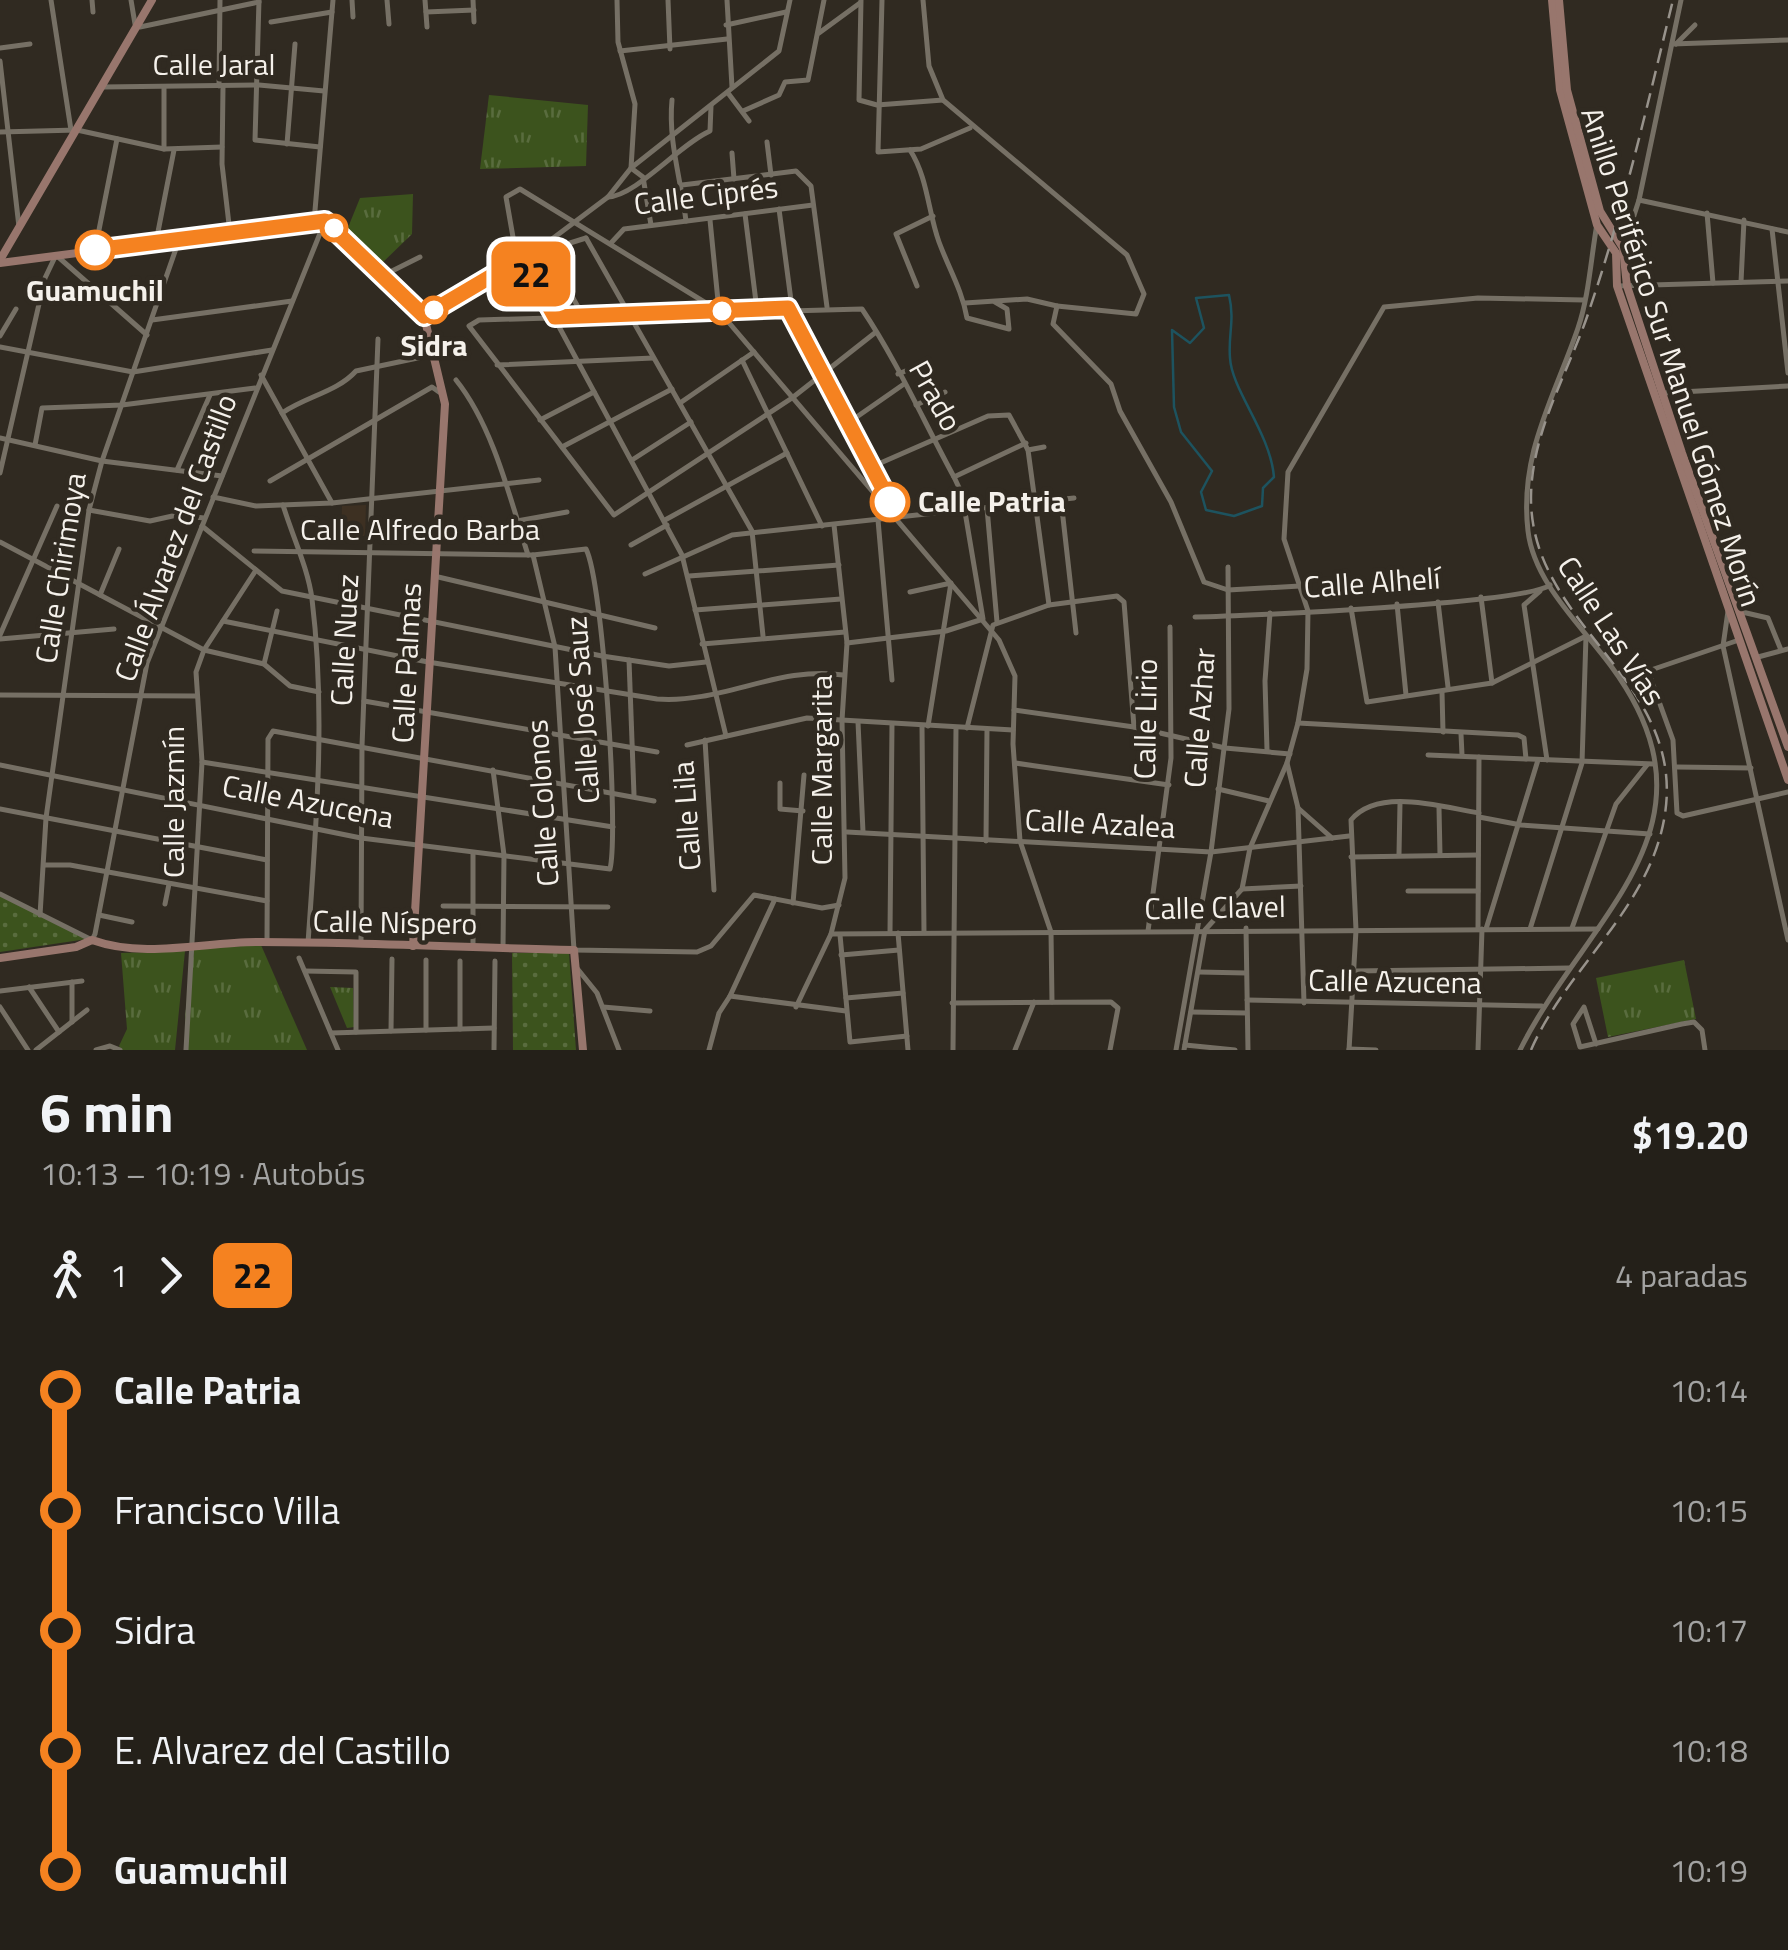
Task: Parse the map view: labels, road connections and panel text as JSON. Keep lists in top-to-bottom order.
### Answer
{
  "streets": {
    "street": [
      "Calle Jaral",
      "Calle Ciprés",
      "Anillo Periférico Sur Manuel Gómez Morín",
      "Prado",
      "Calle Alfredo Barba",
      "Calle Álvarez del Castillo",
      "Calle Chirimoya",
      "Calle Alhelí",
      "Calle Las Vías",
      "Calle Nuez",
      "Calle Palmas",
      "Calle José Sauz",
      "Calle Azhar",
      "Calle Lirio",
      "Calle Margarita",
      "Calle Jazmín",
      "Calle Azucena",
      "Calle Colonos",
      "Calle Lila",
      "Calle Azalea",
      "Calle Clavel",
      "Calle Níspero"
    ]
  },
  "crossings": [
    ["Anillo Periférico Sur Manuel Gómez Morín", "Calle Las Vías"],
    ["Calle Alfredo Barba", "Calle Nuez"],
    ["Calle Alfredo Barba", "Calle Palmas"],
    ["Calle Alfredo Barba", "Calle José Sauz"],
    ["Calle Alfredo Barba", "Calle Colonos"],
    ["Calle Álvarez del Castillo", "Calle Azucena"],
    ["Calle Álvarez del Castillo", "Calle Níspero"],
    ["Calle Chirimoya", "Calle Azucena"],
    ["Calle Chirimoya", "Calle Níspero"],
    ["Calle Alhelí", "Calle Las Vías"],
    ["Calle Alhelí", "Calle Azhar"],
    ["Calle Las Vías", "Calle Azucena"],
    ["Calle Las Vías", "Calle Clavel"],
    ["Calle Nuez", "Calle Azucena"],
    ["Calle Nuez", "Calle Níspero"],
    ["Calle Palmas", "Calle Azucena"],
    ["Calle Palmas", "Calle Níspero"],
    ["Calle José Sauz", "Calle Azucena"],
    ["Calle Azhar", "Calle Azalea"],
    ["Calle Azhar", "Calle Clavel"],
    ["Calle Lirio", "Calle Azalea"],
    ["Calle Lirio", "Calle Clavel"],
    ["Calle Margarita", "Calle Azalea"],
    ["Calle Margarita", "Calle Clavel"],
    ["Calle Jazmín", "Calle Azucena"],
    ["Calle Jazmín", "Calle Níspero"],
    ["Calle Azucena", "Calle Colonos"],
    ["Calle Colonos", "Calle Níspero"]
  ],
  "places": ["Guamuchil", "Sidra", "Calle Patria"],
  "lines": ["bus line 22"],
  "page": {
    "on_map": "22",
    "heading": ["6 min", "10:13 – 10:19 · Autobús", "$19.20"],
    "legs": ["1", "22", "4 paradas"],
    "list": [
      {
        "name": "Calle Patria",
        "value": "10:14"
      },
      {
        "name": "Francisco Villa",
        "value": "10:15"
      },
      {
        "name": "Sidra",
        "value": "10:17"
      },
      {
        "name": "E. Alvarez del Castillo",
        "value": "10:18"
      },
      {
        "name": "Guamuchil",
        "value": "10:19"
      }
    ]
  }
}
